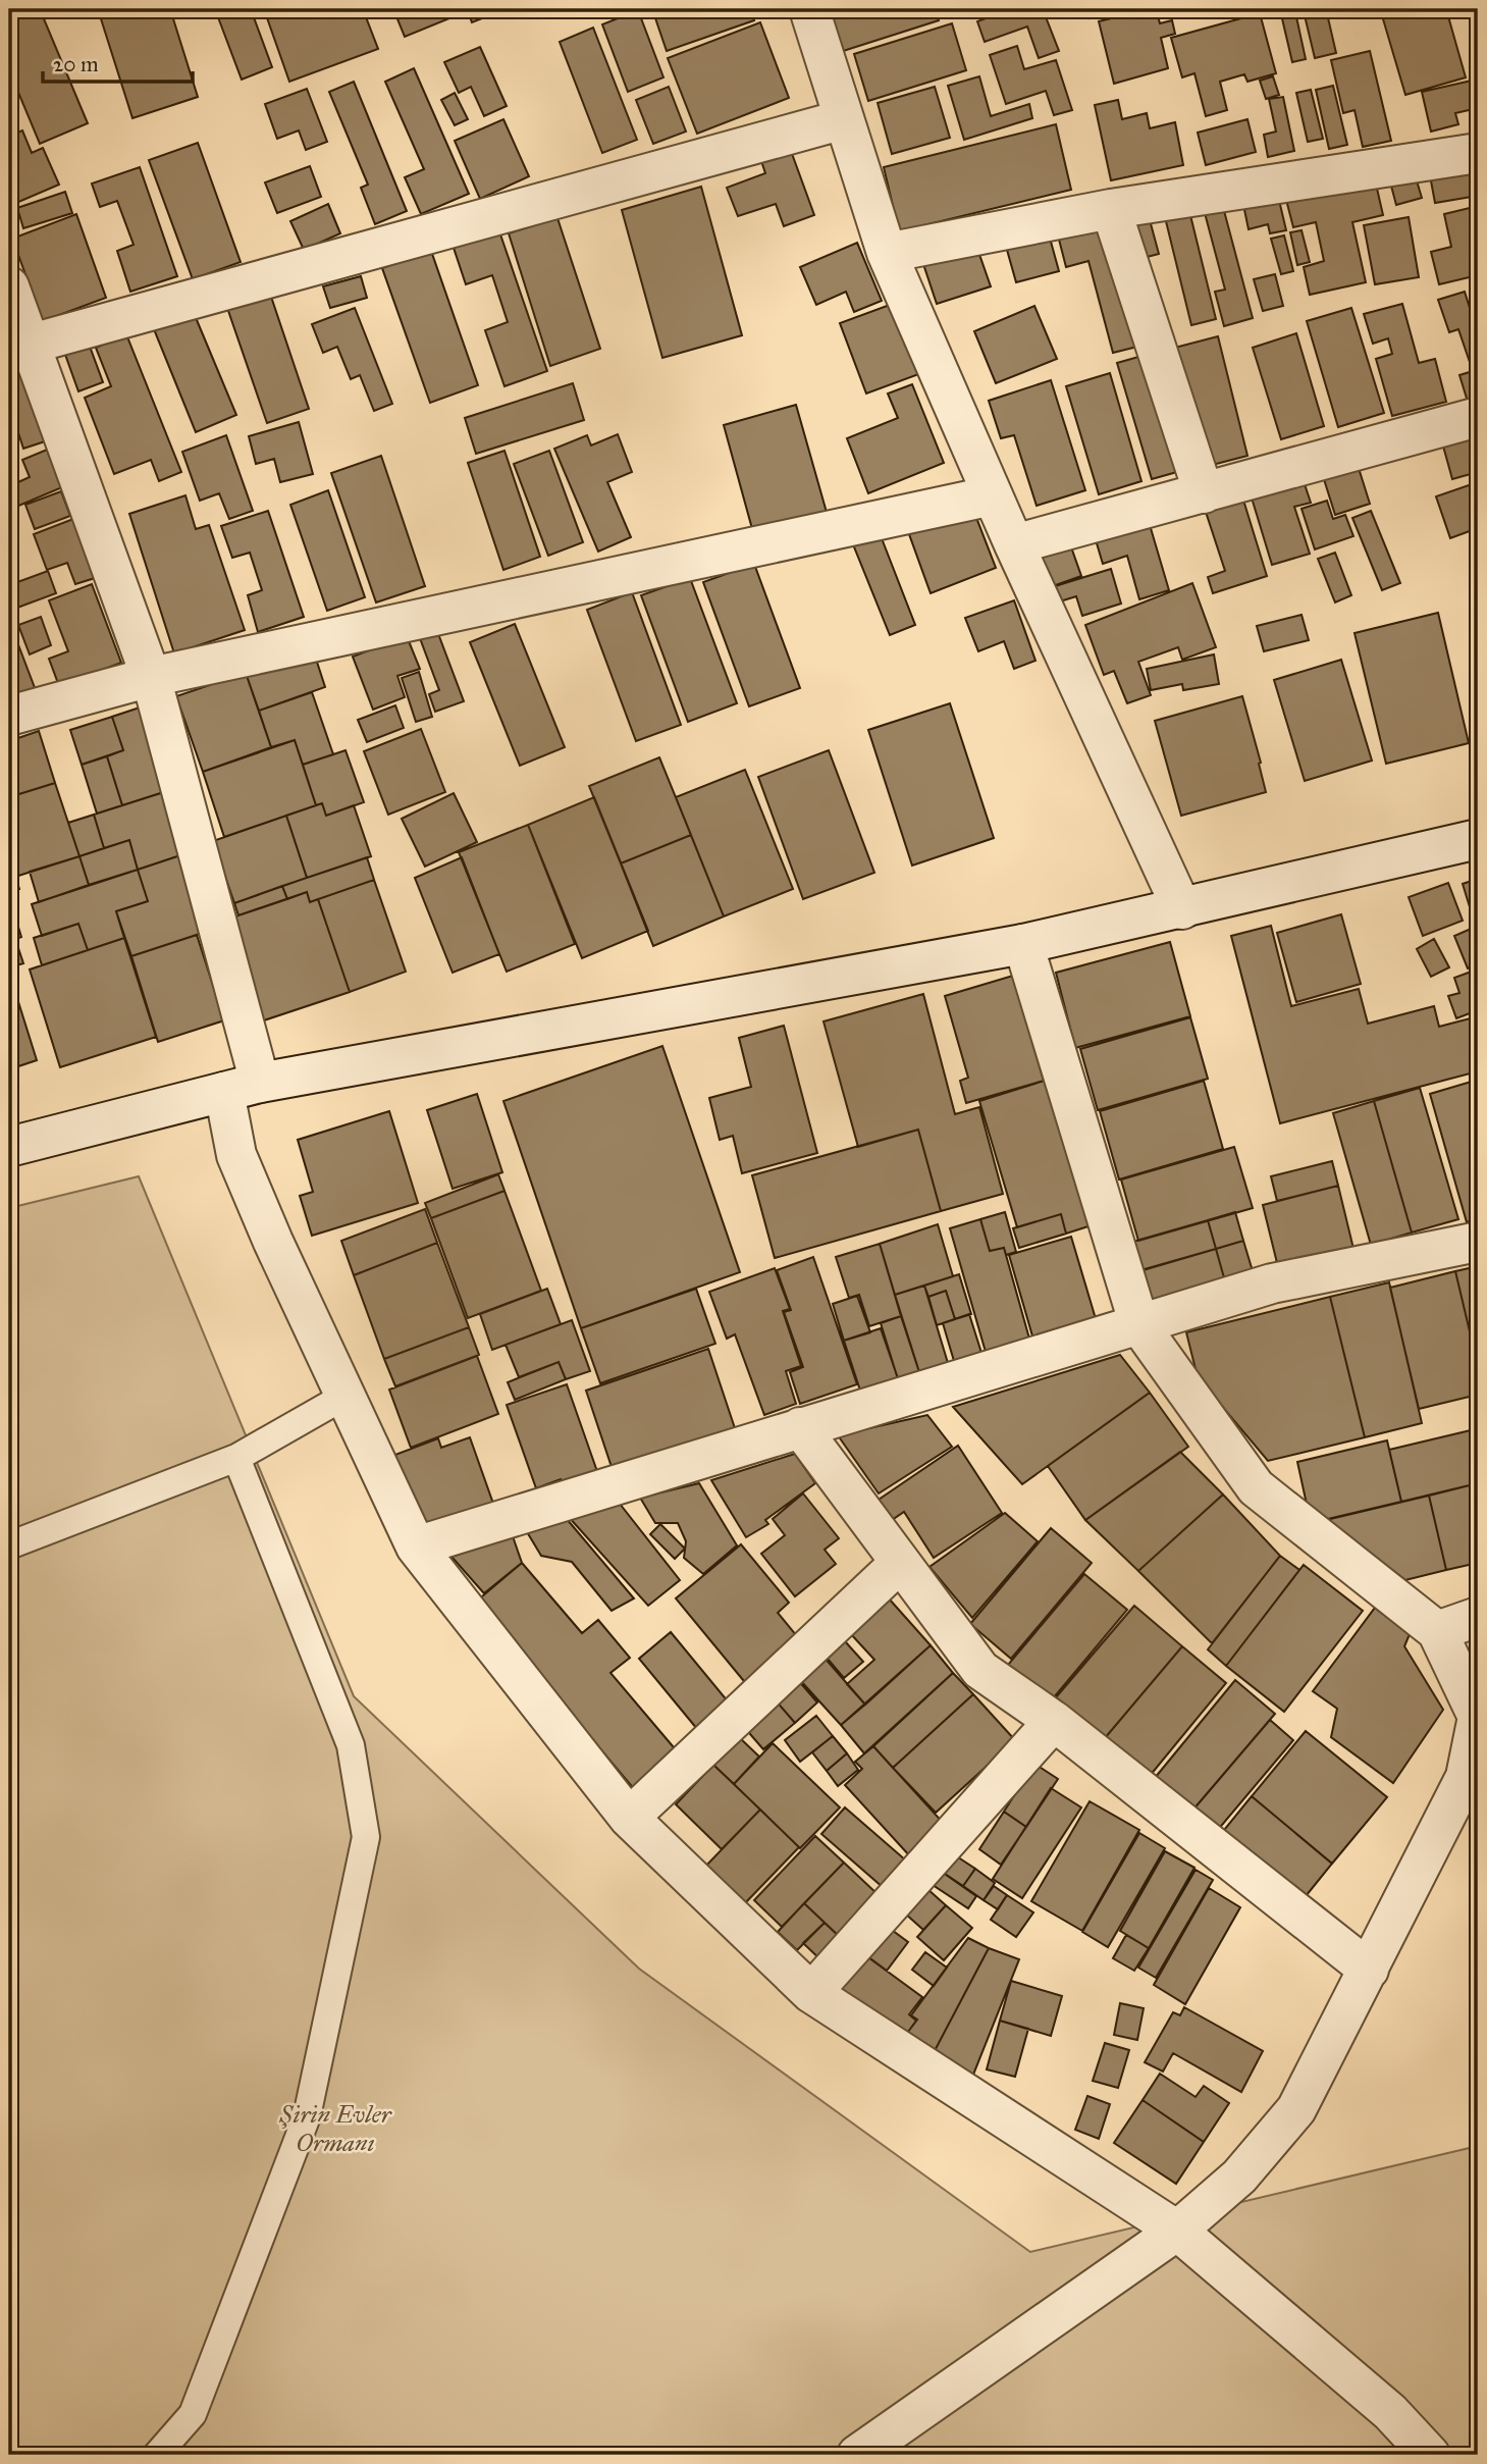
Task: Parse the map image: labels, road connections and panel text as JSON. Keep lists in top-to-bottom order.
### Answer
{
  "parks": ["Şirin Evler Ormanı"],
  "scale_bar": "20 m"
}
